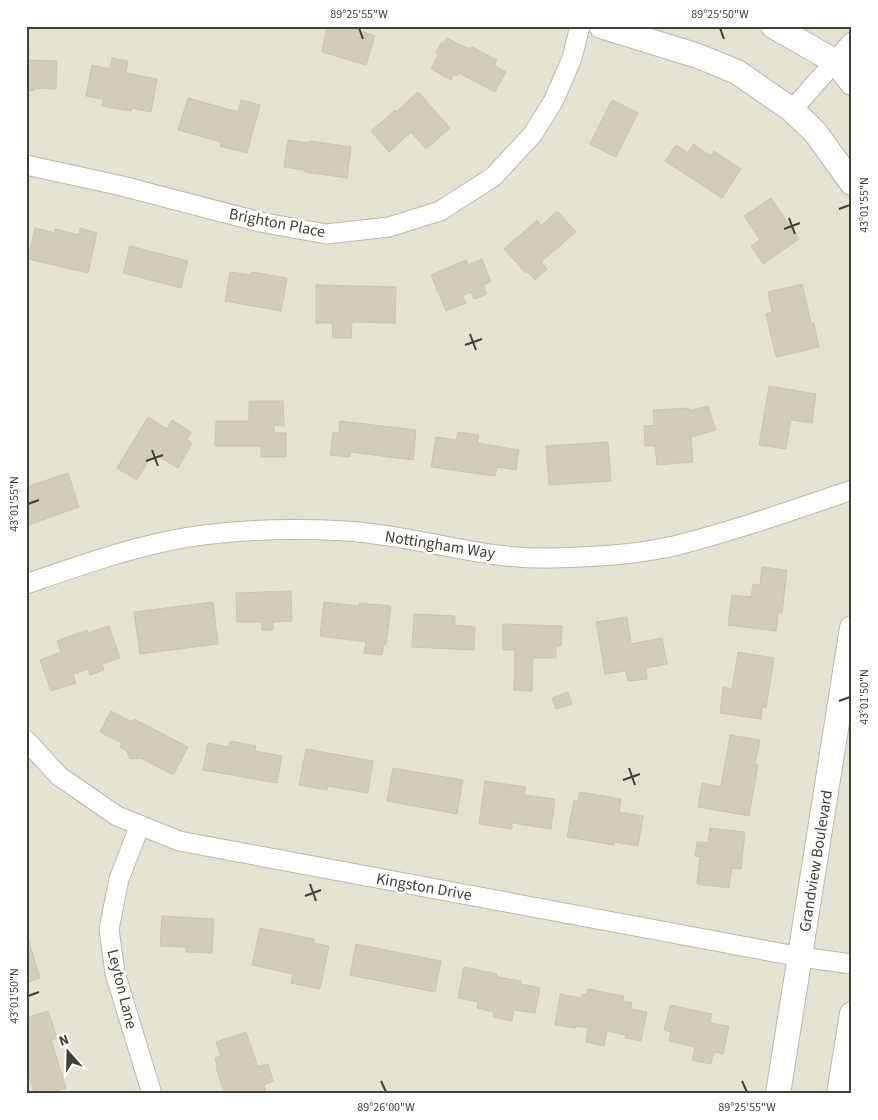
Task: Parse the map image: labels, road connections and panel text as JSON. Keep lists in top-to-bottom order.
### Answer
{
  "streets": {
    "street": [
      "Brighton Place",
      "Nottingham Way",
      "Grandview Boulevard",
      "Kingston Drive",
      "Leyton Lane"
    ]
  },
  "crossings": [
    ["Grandview Boulevard", "Kingston Drive"],
    ["Kingston Drive", "Leyton Lane"]
  ],
  "north": "top",
  "coordinates": [
    "89°25'55\"W",
    "89°25'50\"W",
    "43°01'55\"N",
    "43°01'50\"N",
    "89°26'00\"W"
  ]
}
